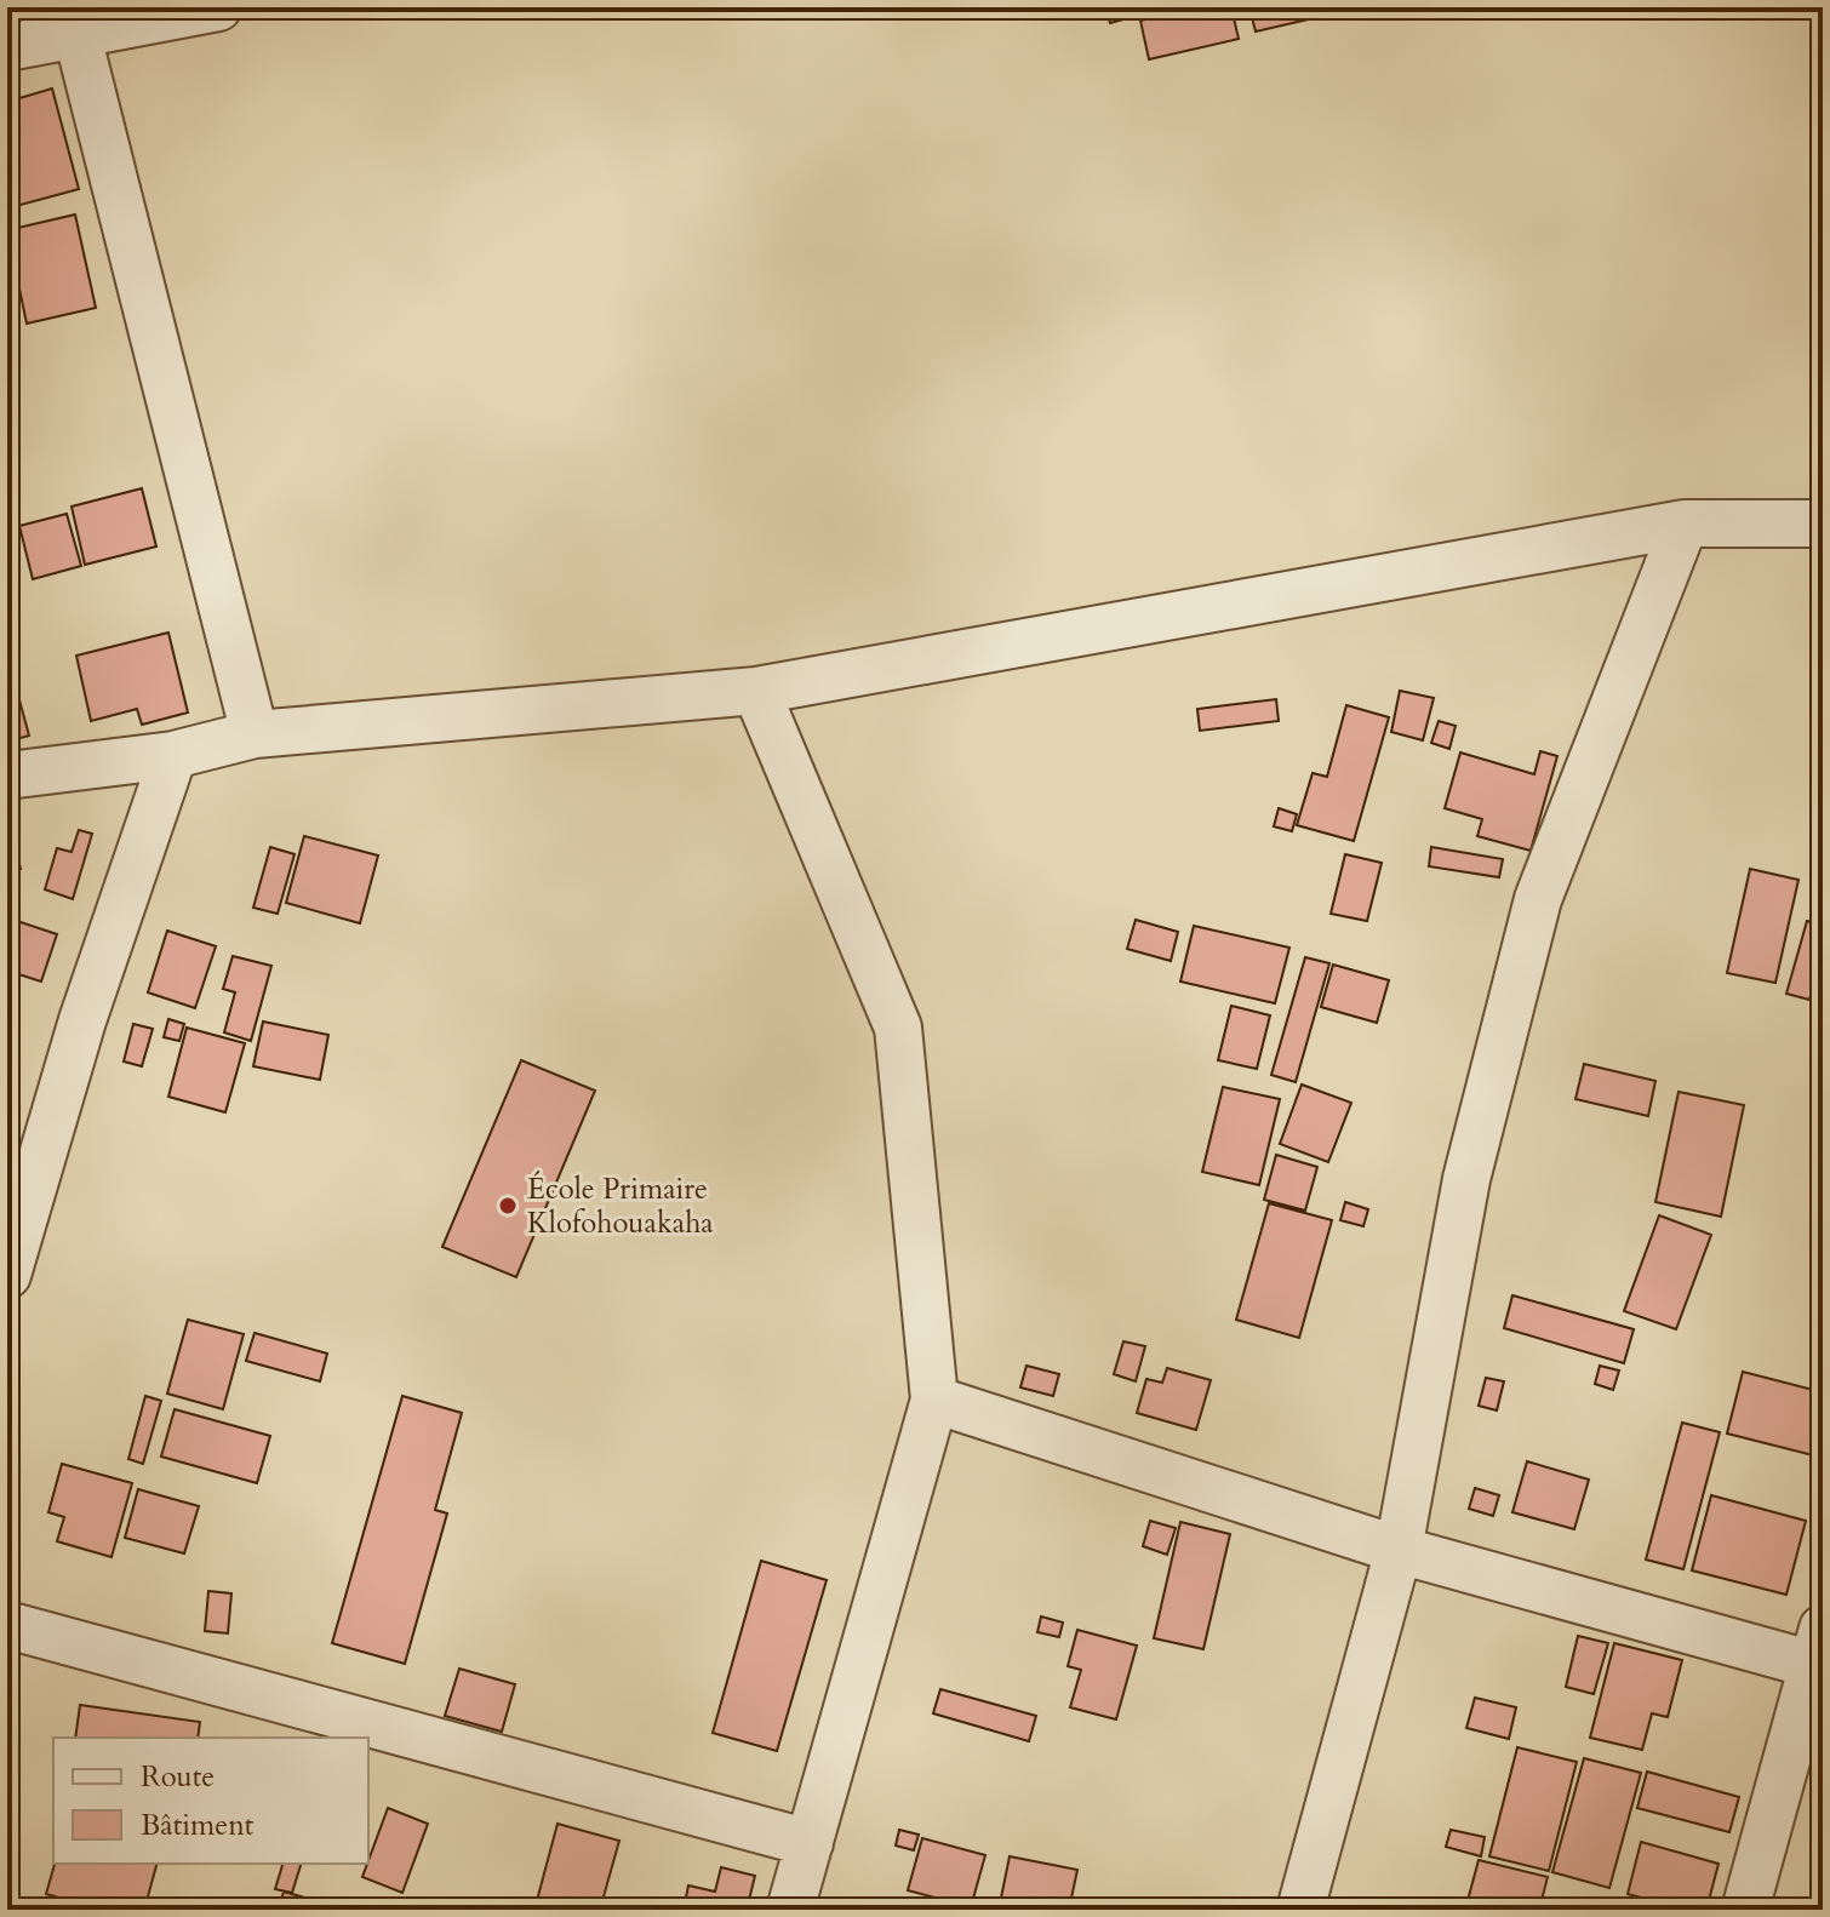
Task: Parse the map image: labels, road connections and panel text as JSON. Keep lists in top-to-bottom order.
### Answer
{
  "places": ["École Primaire Klofohouakaha"],
  "legend": ["Route", "Bâtiment"]
}
